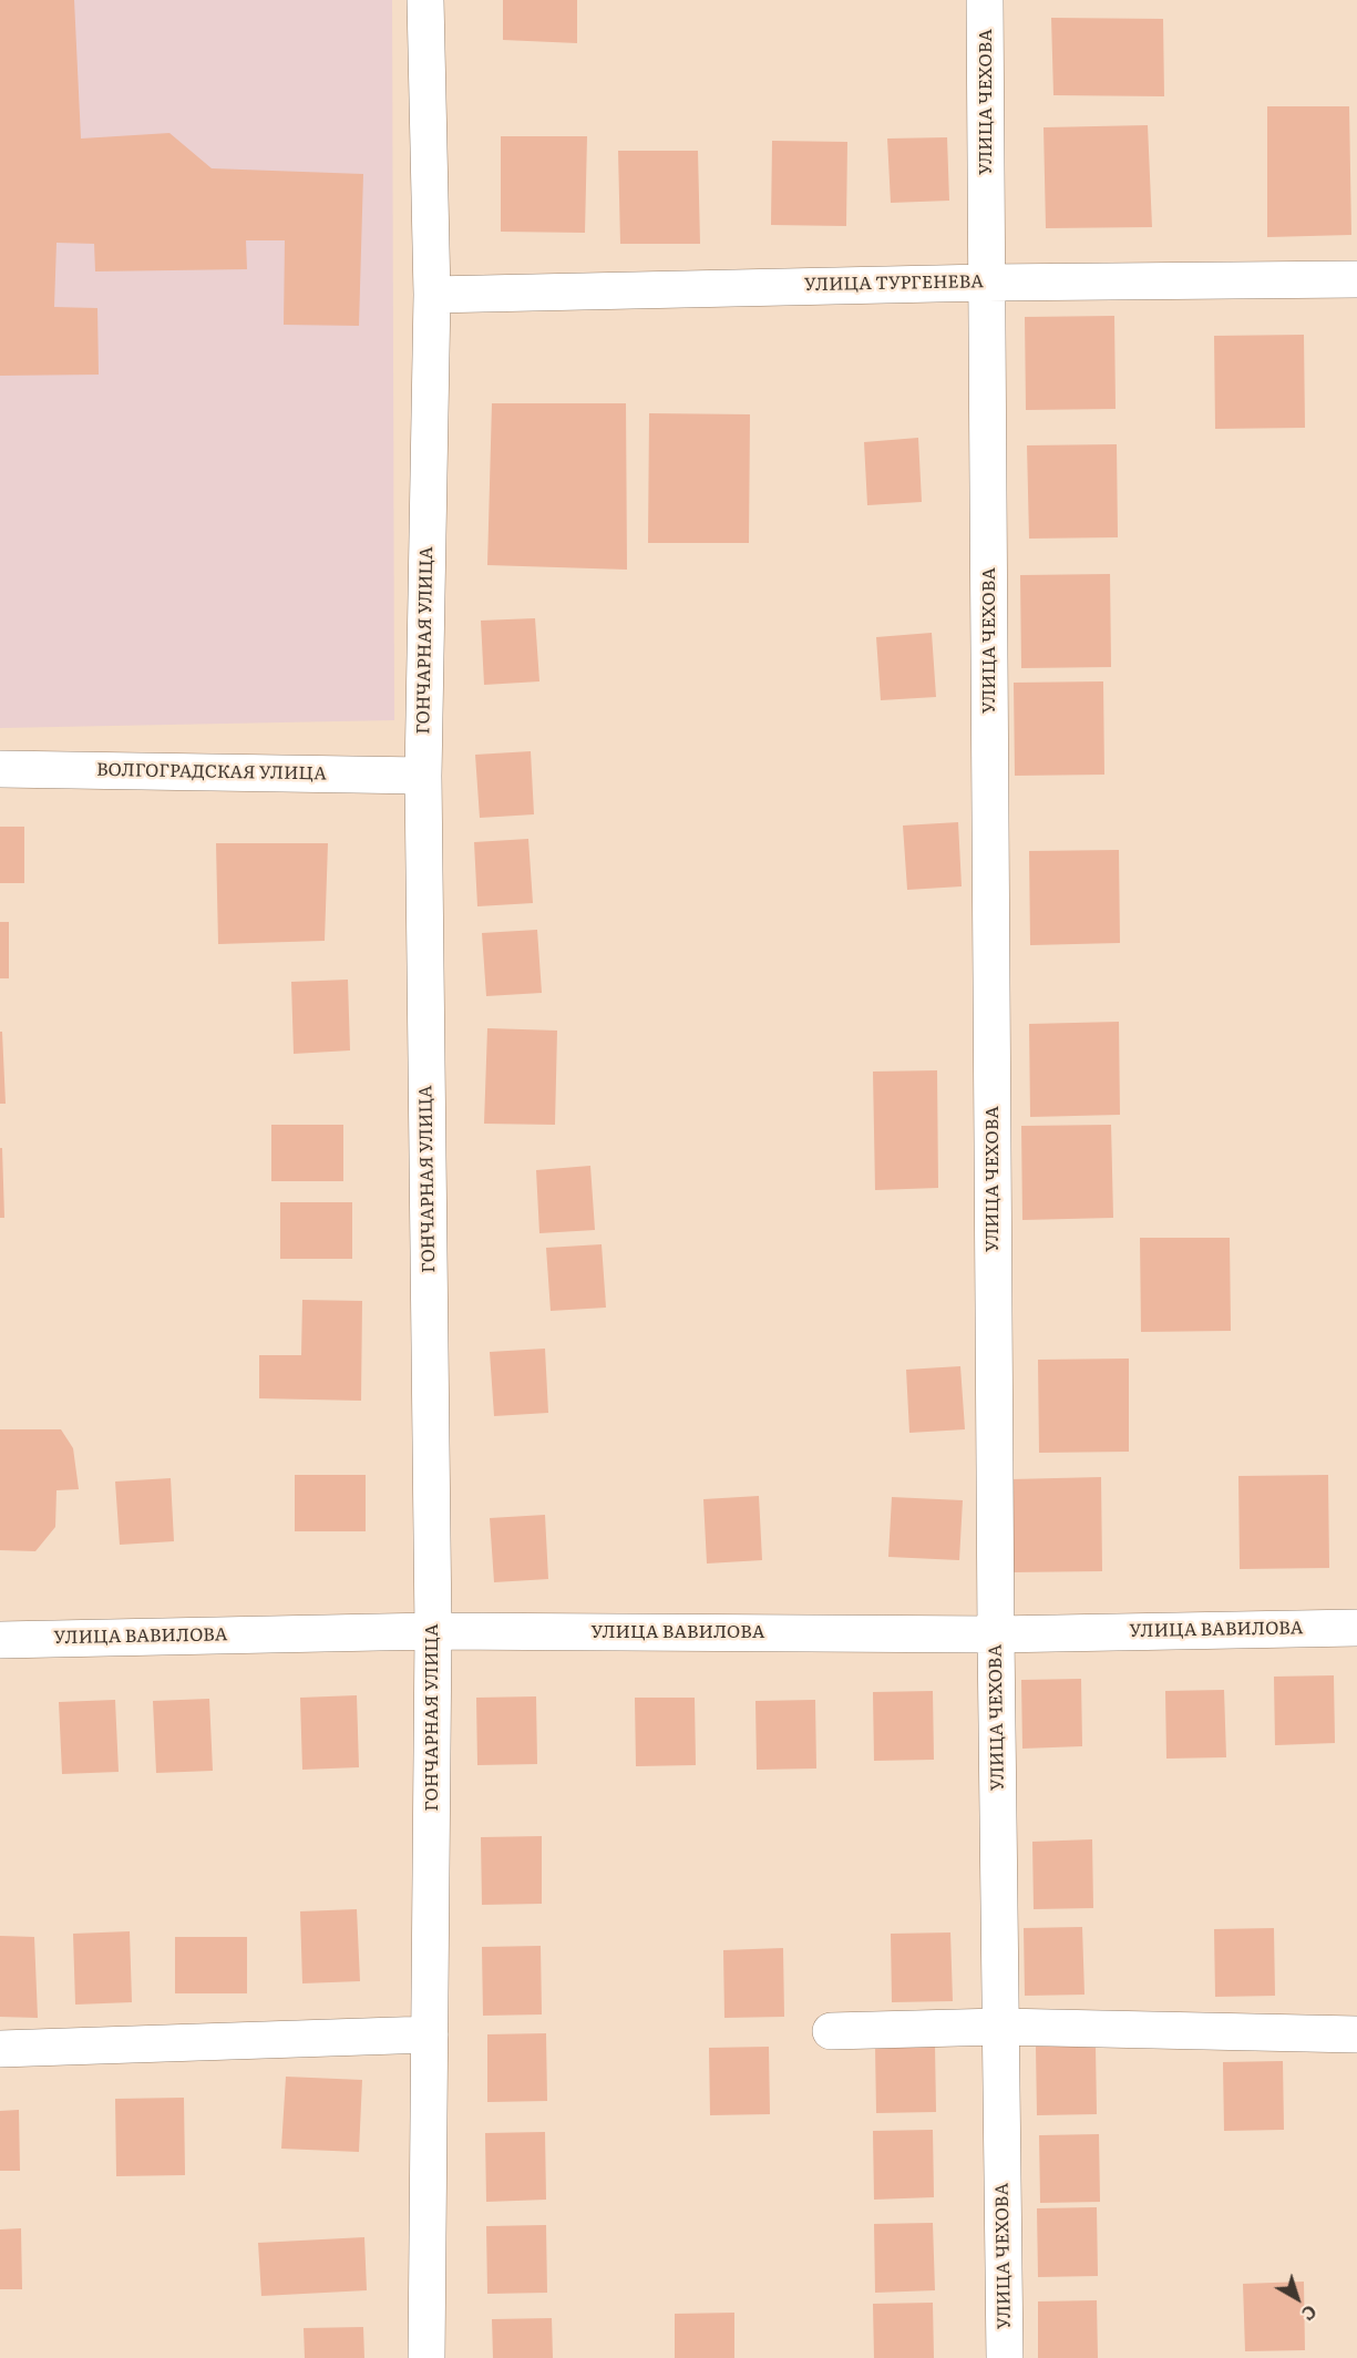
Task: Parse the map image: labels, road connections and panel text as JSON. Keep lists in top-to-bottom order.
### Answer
{
  "streets": {
    "street": [
      "УЛИЦА ЧЕХОВА",
      "УЛИЦА ТУРГЕНЕВА",
      "ГОНЧАРНАЯ УЛИЦА",
      "ВОЛГОГРАДСКАЯ УЛИЦА",
      "УЛИЦА ВАВИЛОВА"
    ]
  },
  "crossings": [
    ["УЛИЦА ЧЕХОВА", "УЛИЦА ТУРГЕНЕВА"],
    ["УЛИЦА ЧЕХОВА", "УЛИЦА ВАВИЛОВА"],
    ["УЛИЦА ТУРГЕНЕВА", "ГОНЧАРНАЯ УЛИЦА"],
    ["ГОНЧАРНАЯ УЛИЦА", "ВОЛГОГРАДСКАЯ УЛИЦА"],
    ["ГОНЧАРНАЯ УЛИЦА", "УЛИЦА ВАВИЛОВА"]
  ],
  "north": "bottom right"
}
